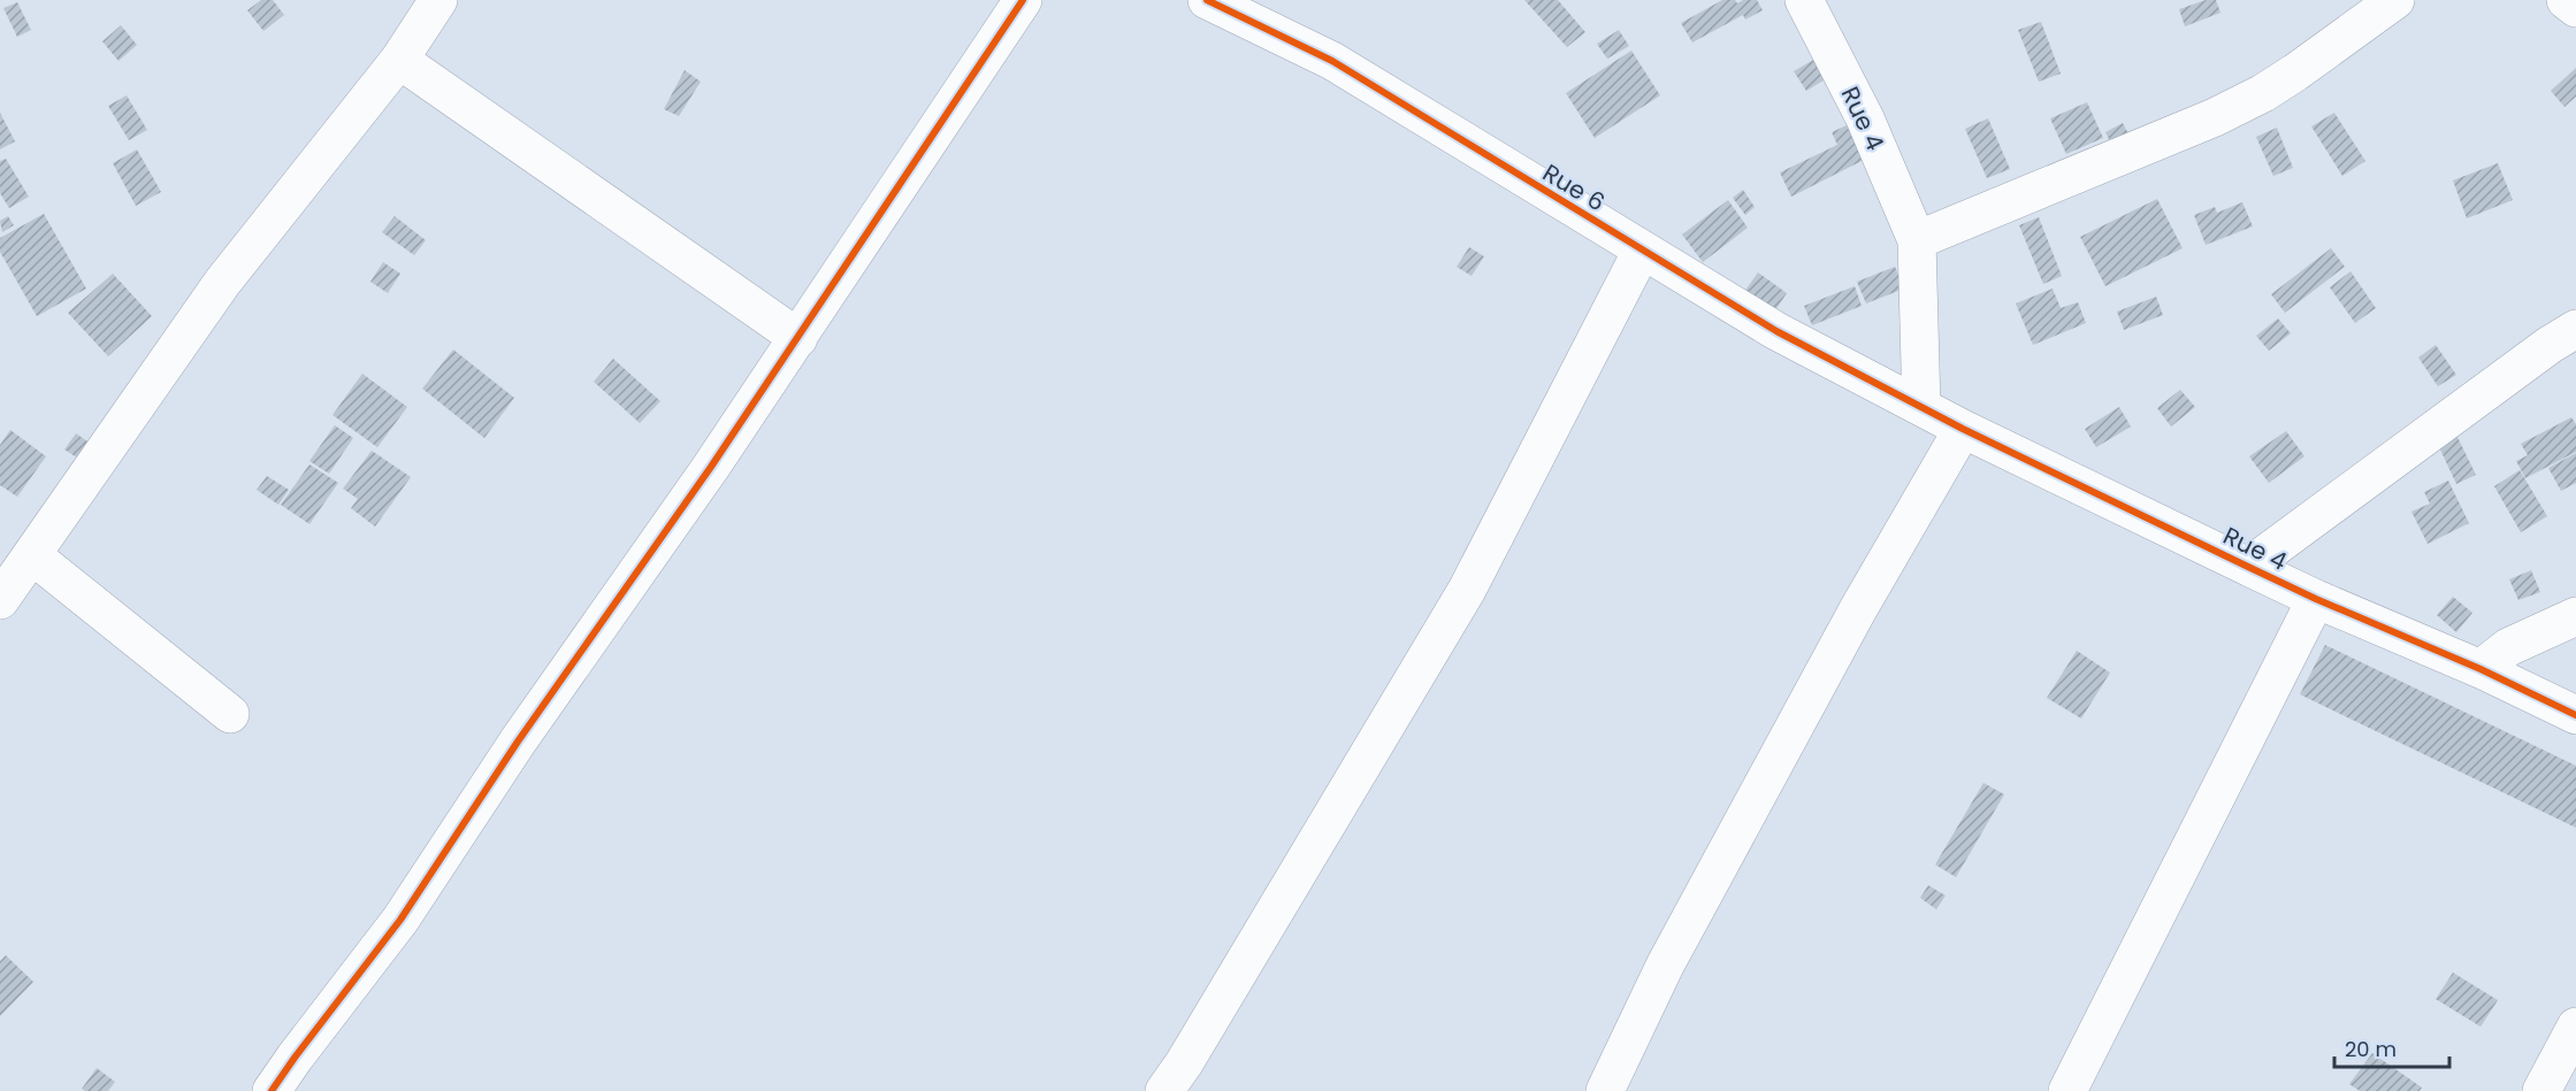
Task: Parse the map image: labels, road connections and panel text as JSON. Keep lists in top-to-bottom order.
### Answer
{
  "streets": {
    "street": ["Rue 4", "Rue 6"]
  },
  "crossings": [
    ["Rue 4", "Rue 6"]
  ],
  "scale_bar": "20 m"
}
